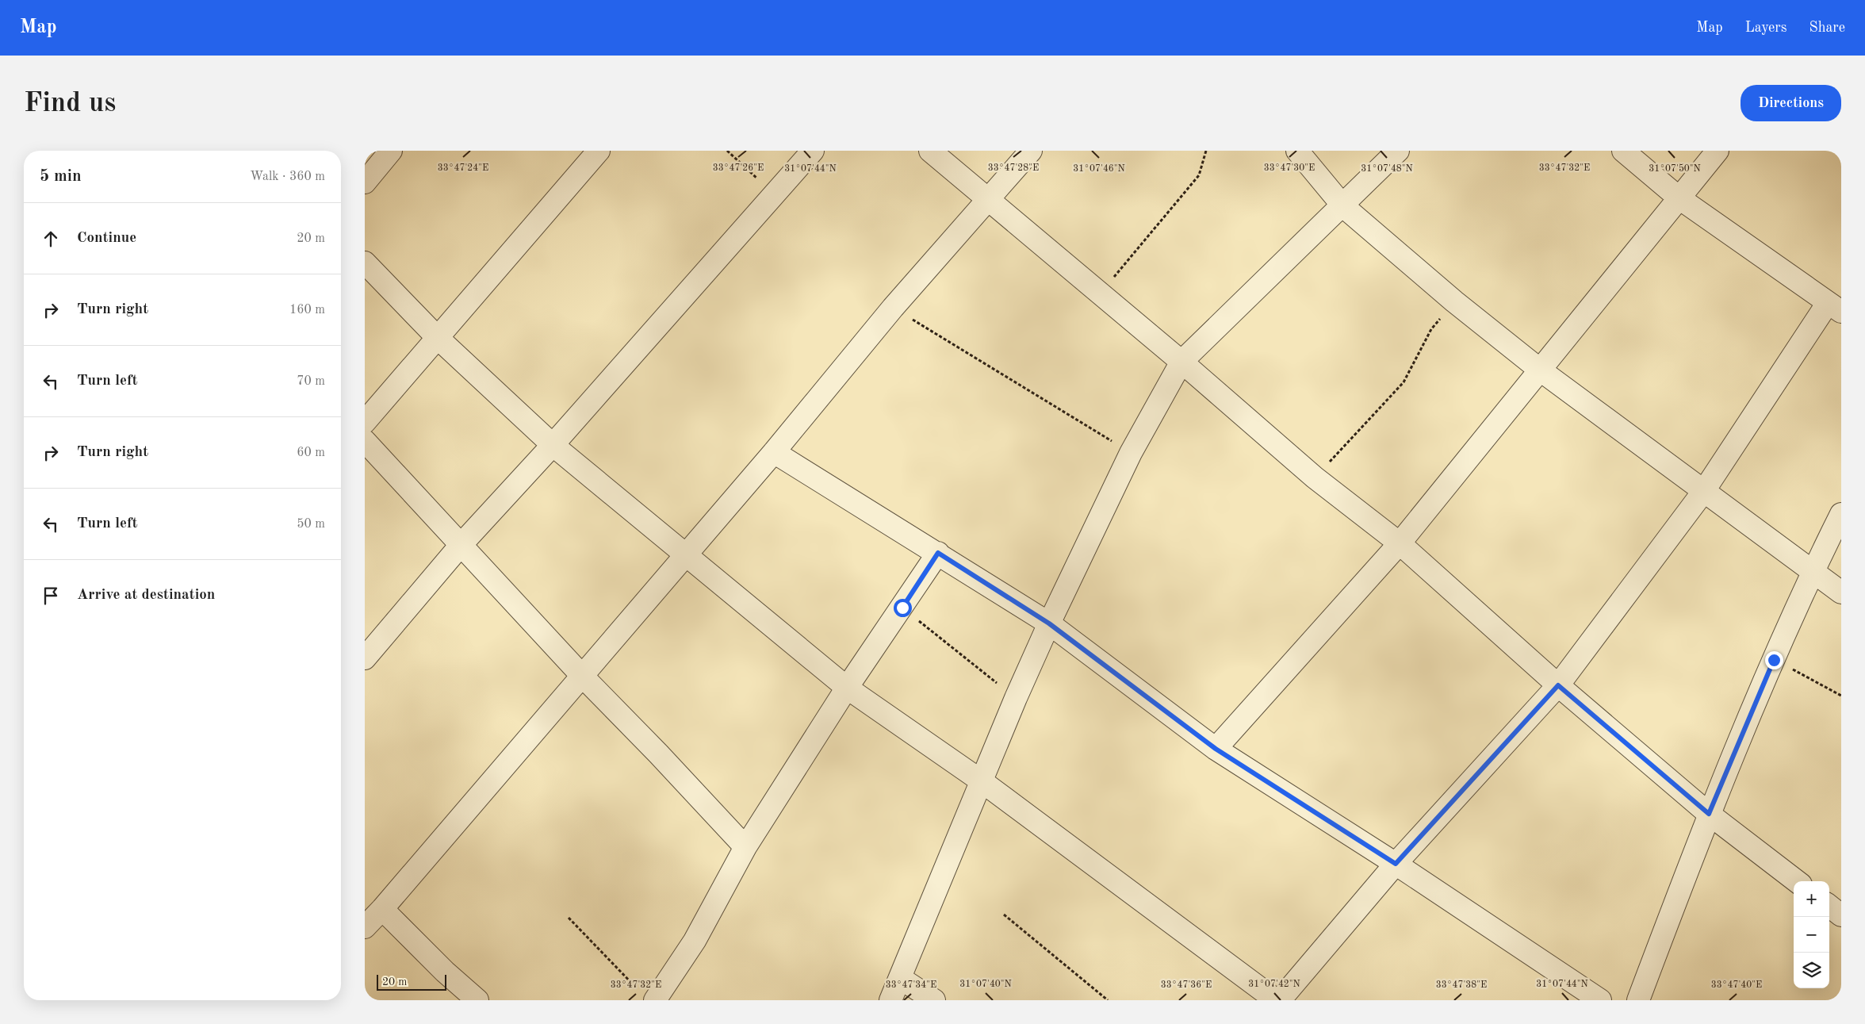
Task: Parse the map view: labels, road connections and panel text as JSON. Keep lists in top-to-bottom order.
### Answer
{
  "scale_bar": "20 m",
  "page": {
    "header": "Map",
    "nav": ["Map", "Layers", "Share"],
    "buttons": "Directions",
    "title": "Find us",
    "heading": ["5 min", "Walk · 360 m"],
    "list": [
      ["Continue", "20 m"],
      ["Turn right", "160 m"],
      ["Turn left", "70 m"],
      ["Turn right", "60 m"],
      ["Turn left", "50 m"],
      "Arrive at destination"
    ],
    "map_buttons": ["+", "−"],
    "scale": "20 m"
  },
  "coordinates": [
    "33°47'26\"E",
    "33°47'24\"E",
    "33°47'28\"E",
    "33°47'30\"E",
    "33°47'32\"E",
    "31°07'44\"N",
    "31°07'46\"N",
    "31°07'48\"N",
    "31°07'50\"N",
    "31°07'40\"N",
    "31°07'42\"N",
    "33°47'34\"E",
    "33°47'36\"E",
    "33°47'38\"E",
    "33°47'40\"E"
  ]
}
